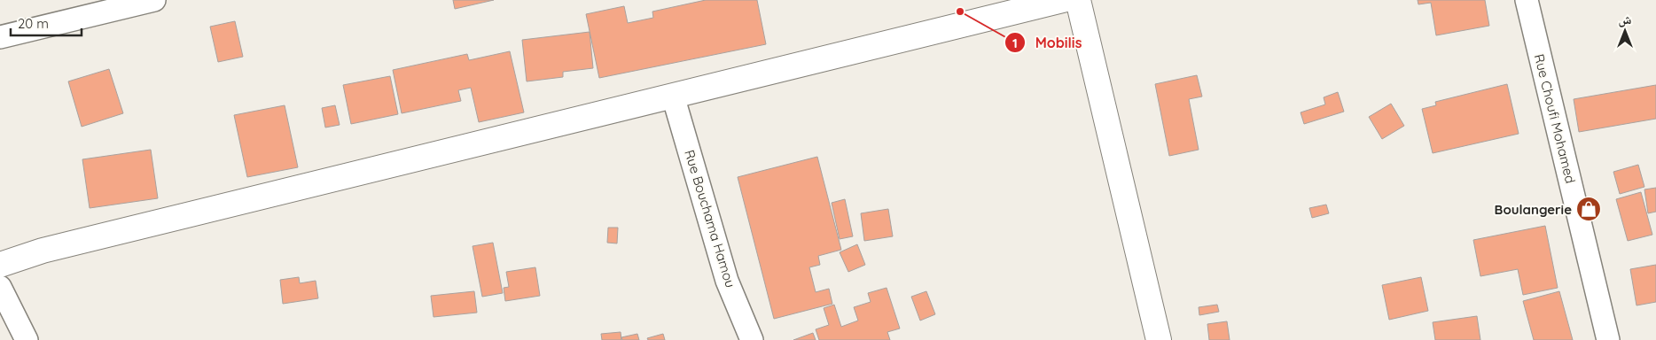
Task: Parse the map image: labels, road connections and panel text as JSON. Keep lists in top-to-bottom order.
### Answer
{
  "streets": {
    "street": ["Rue Choufi Mohamed", "Rue Bouchama Hamou"]
  },
  "places": {
    "other": ["Mobilis"],
    "shop": ["Boulangerie"]
  },
  "scale_bar": "20 m",
  "north": "top"
}
